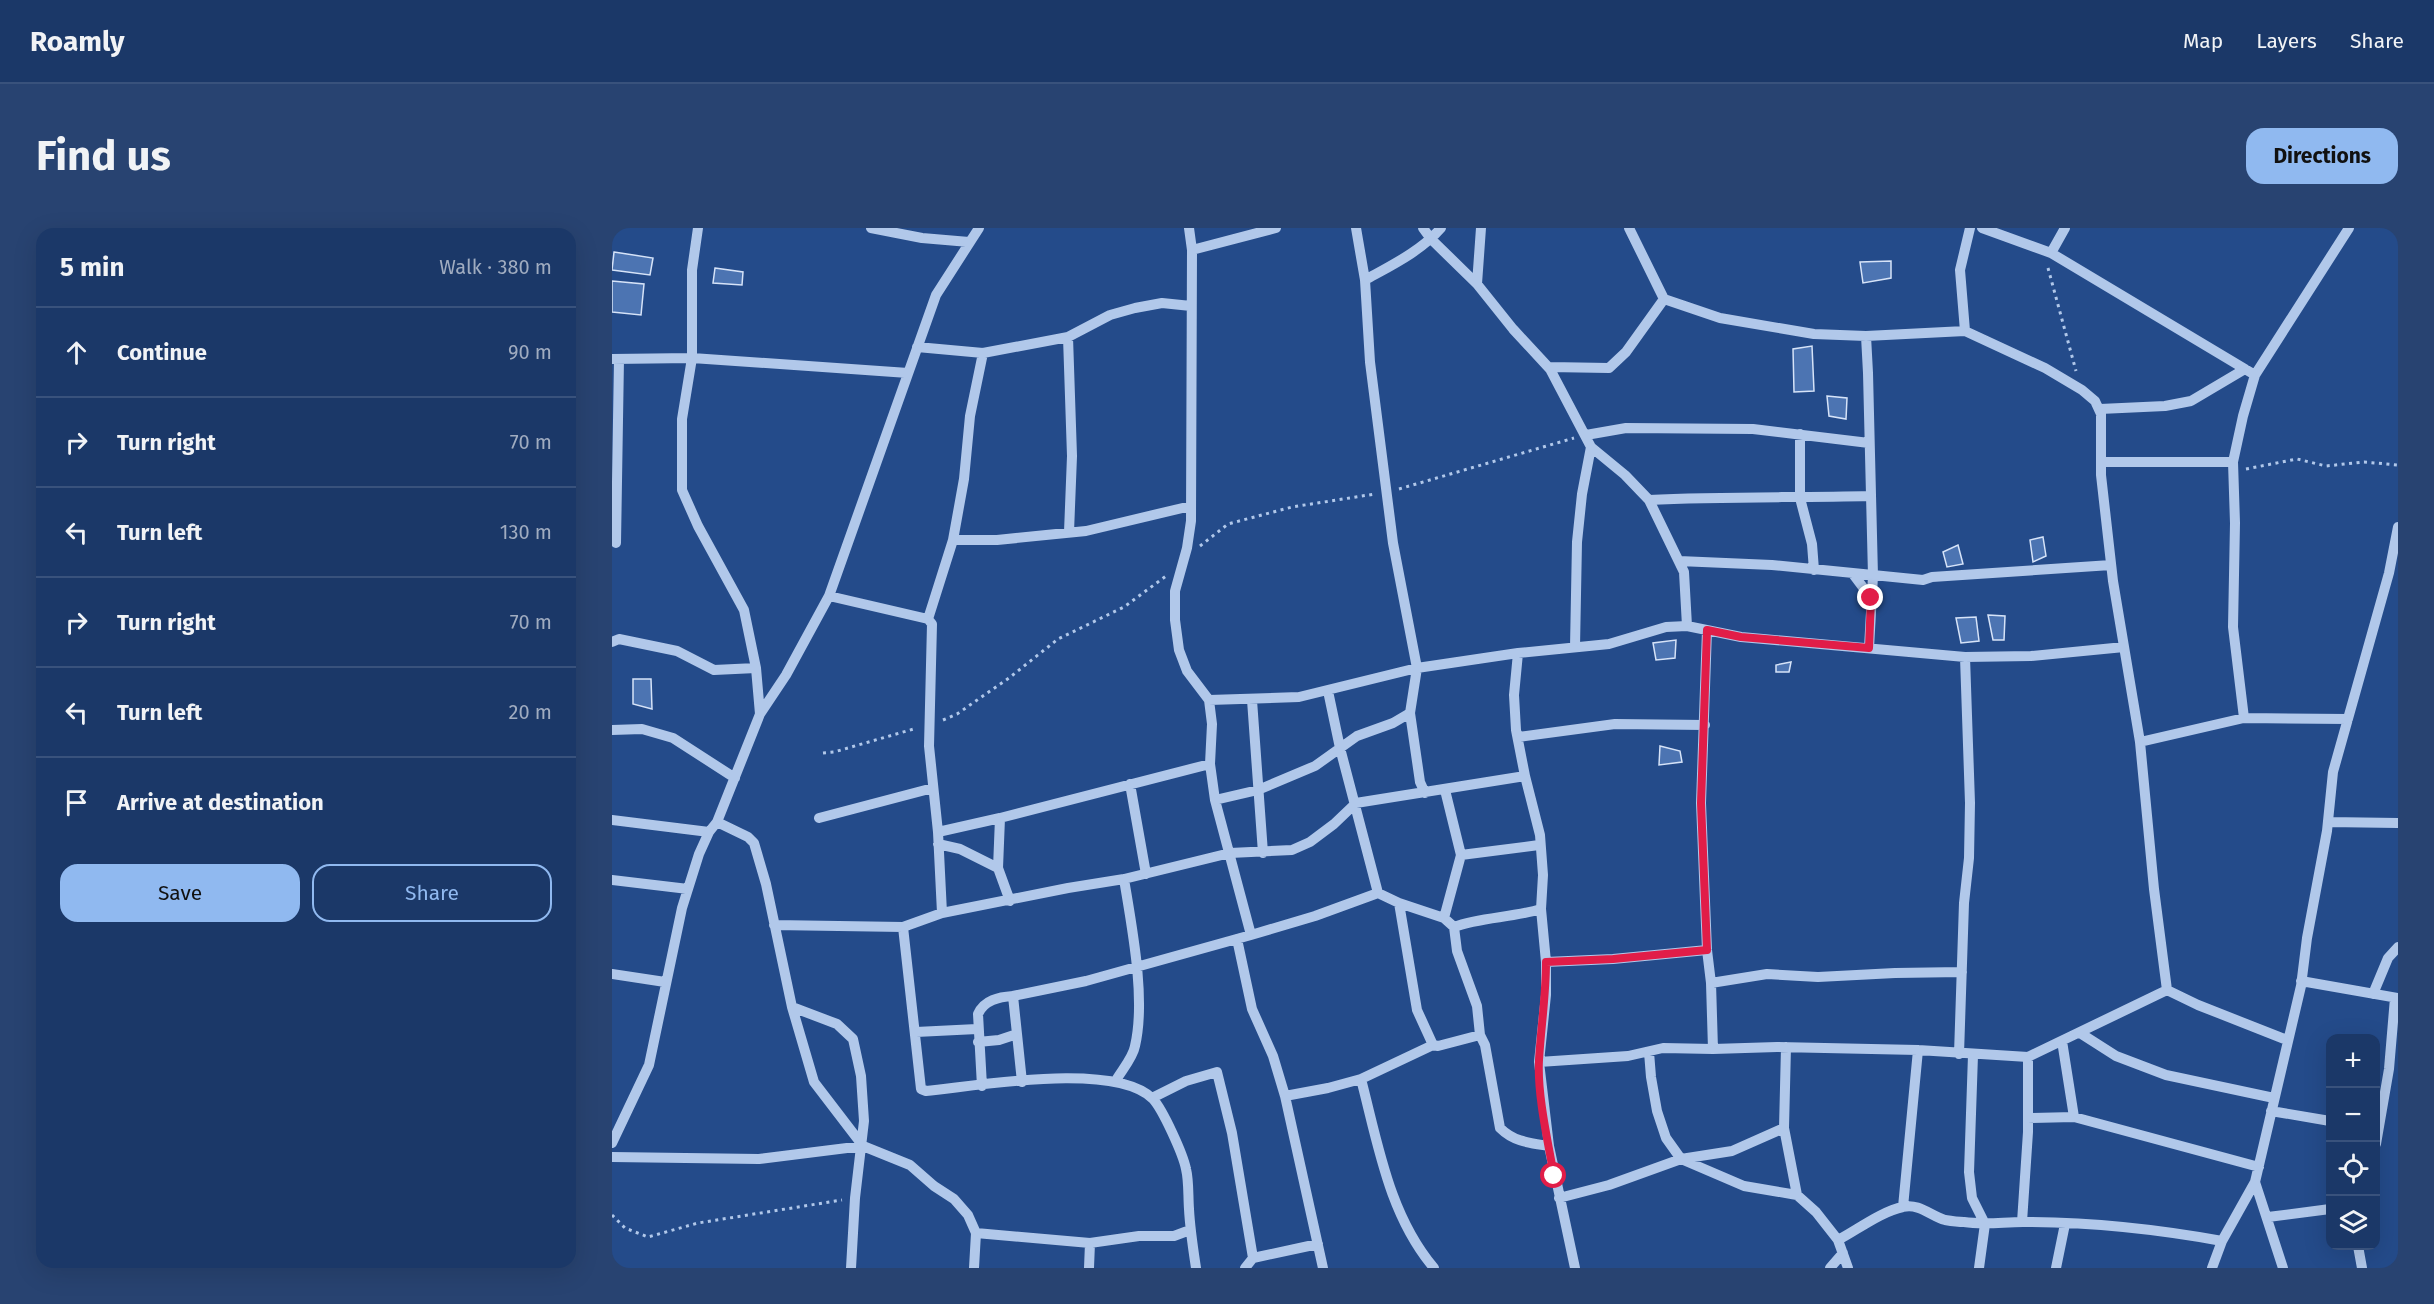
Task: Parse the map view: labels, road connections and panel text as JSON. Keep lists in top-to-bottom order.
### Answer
{
  "page": {
    "header": "Roamly",
    "nav": ["Map", "Layers", "Share"],
    "buttons": [
      "Directions",
      ["Save", "Share"]
    ],
    "title": "Find us",
    "heading": ["5 min", "Walk · 380 m"],
    "list": [
      ["Continue", "90 m"],
      ["Turn right", "70 m"],
      ["Turn left", "130 m"],
      ["Turn right", "70 m"],
      ["Turn left", "20 m"],
      "Arrive at destination"
    ],
    "map_buttons": ["+", "−"]
  }
}
